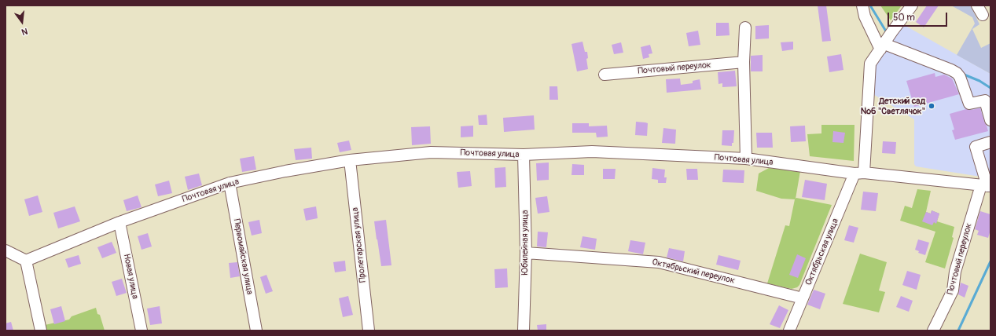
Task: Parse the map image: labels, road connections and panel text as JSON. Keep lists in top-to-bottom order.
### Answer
{
  "streets": {
    "street": [
      "Почтовый переулок",
      "Почтовая улица",
      "Юбилейная улица",
      "Пролетарская улица",
      "Октябрьская улица",
      "Первомайская улица",
      "Октябрьский переулок",
      "Новая улица"
    ]
  },
  "crossings": [
    ["Почтовый переулок", "Почтовая улица"],
    ["Почтовая улица", "Юбилейная улица"],
    ["Почтовая улица", "Пролетарская улица"],
    ["Почтовая улица", "Октябрьская улица"],
    ["Почтовая улица", "Первомайская улица"],
    ["Почтовая улица", "Новая улица"],
    ["Юбилейная улица", "Октябрьский переулок"],
    ["Октябрьская улица", "Октябрьский переулок"]
  ],
  "places": ["Детский сад №6 \"Светлячок\""],
  "scale_bar": "50 m",
  "north": "bottom"
}
